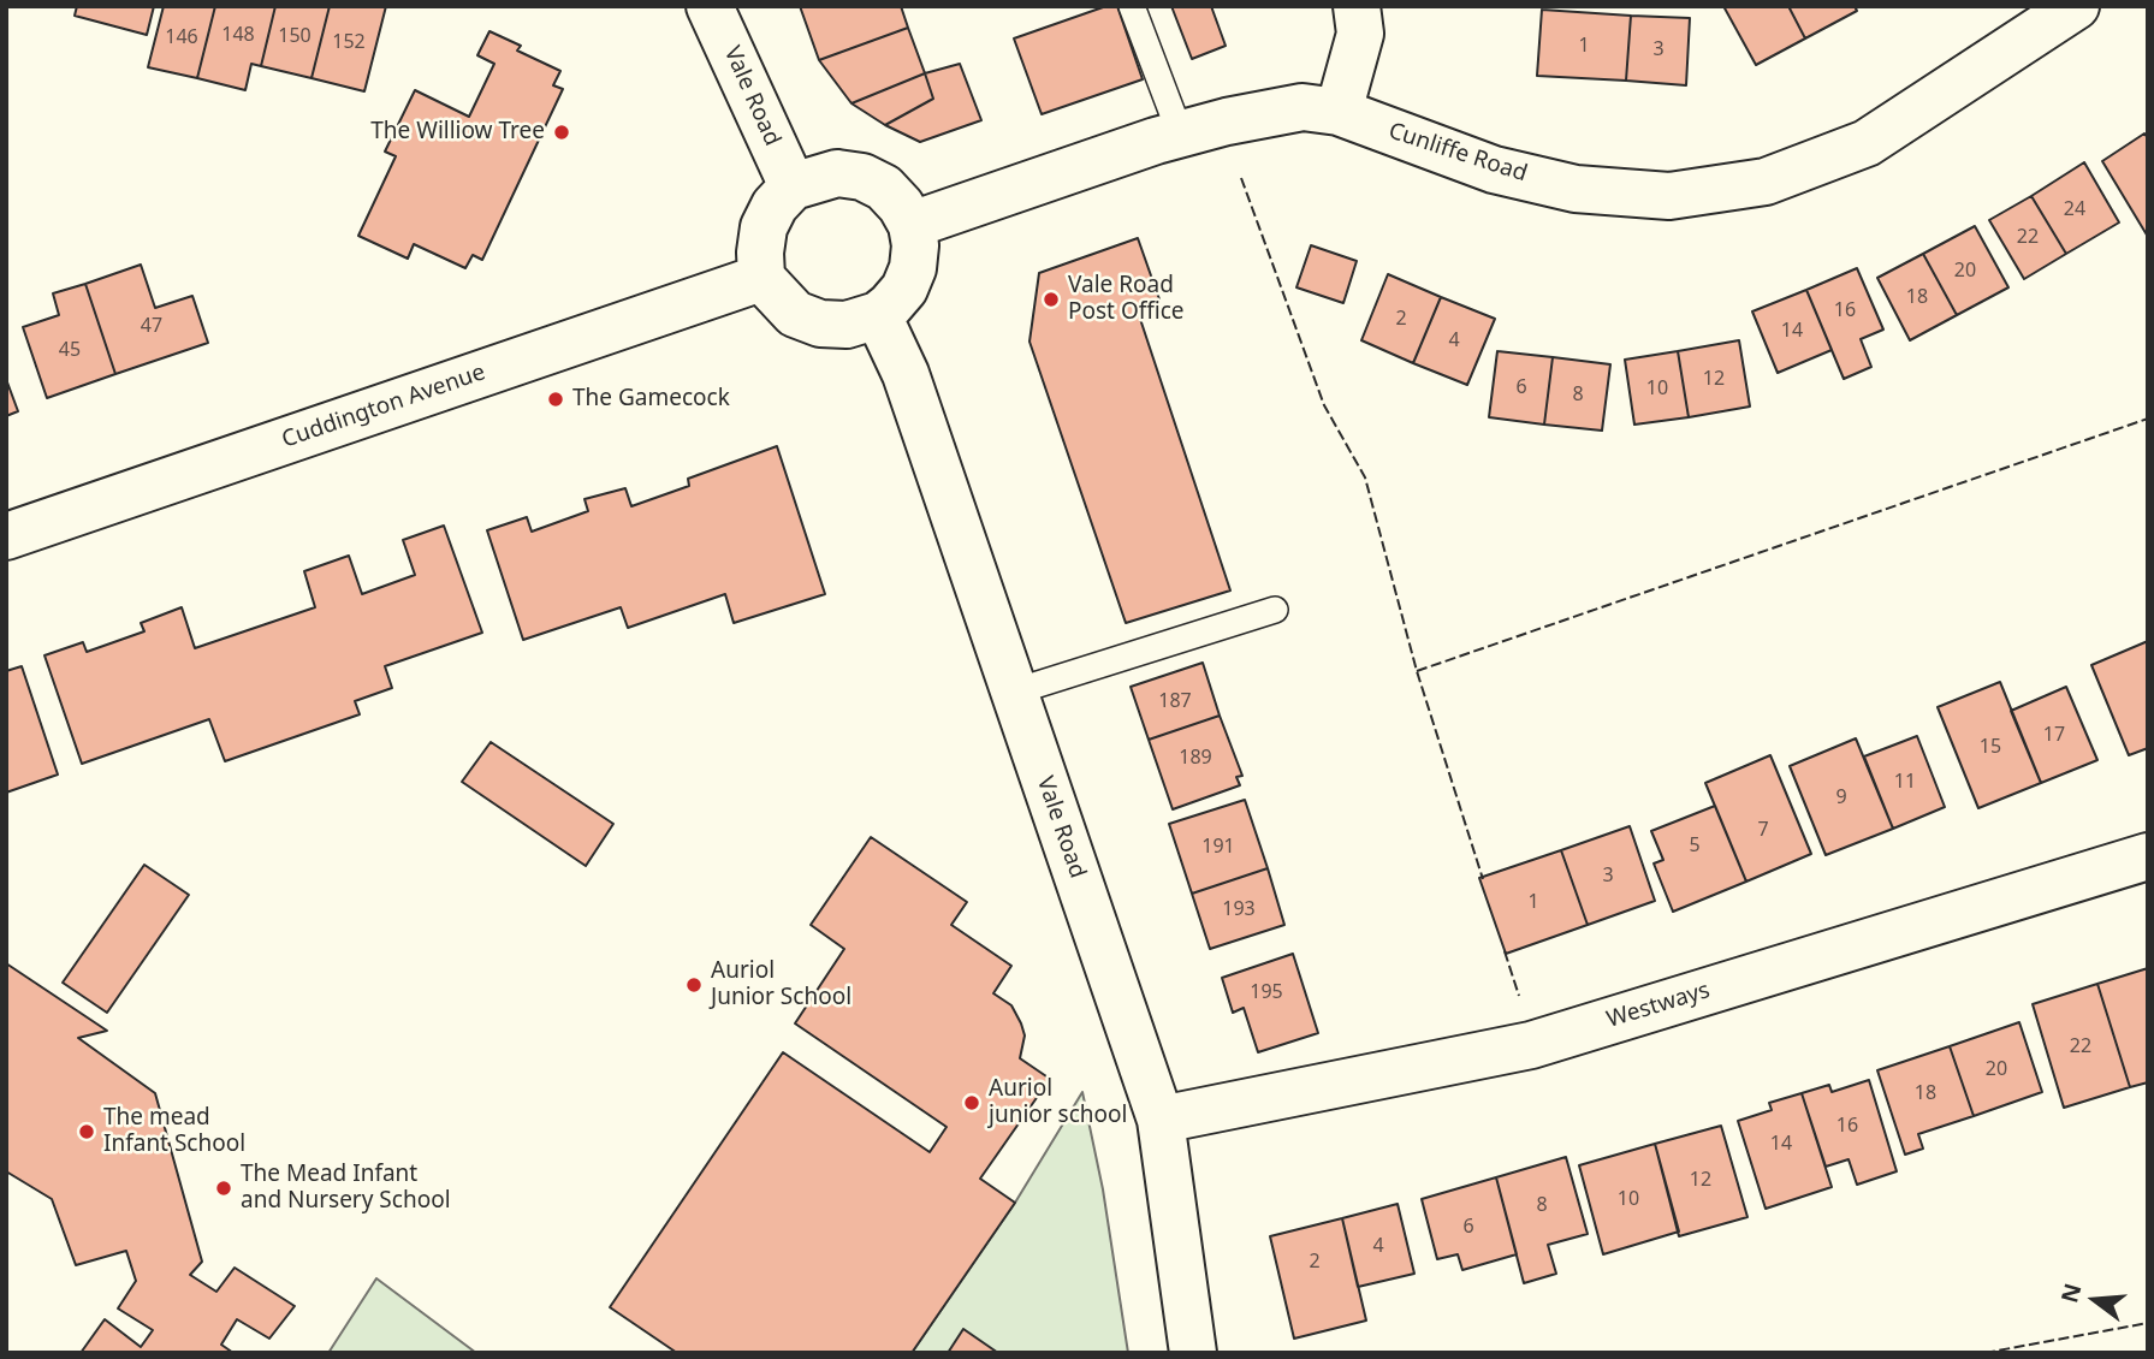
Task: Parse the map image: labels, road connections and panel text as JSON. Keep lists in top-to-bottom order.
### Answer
{
  "streets": {
    "street": [
      "Vale Road",
      "Cunliffe Road",
      "Cuddington Avenue",
      "Westways"
    ]
  },
  "crossings": [
    ["Vale Road", "Cunliffe Road"],
    ["Vale Road", "Cuddington Avenue"],
    ["Vale Road", "Westways"],
    ["Cunliffe Road", "Cuddington Avenue"]
  ],
  "places": [
    "The Williow Tree",
    "Vale Road Post Office",
    "The Gamecock",
    "Auriol Junior School",
    "Auriol junior school",
    "The mead Infant School",
    "The Mead Infant and Nursery School"
  ],
  "house_numbers": [
    "148",
    "150",
    "146",
    "152",
    "1",
    "3",
    "24",
    "22",
    "20",
    "18",
    "16",
    "2",
    "47",
    "14",
    "4",
    "45",
    "12",
    "6",
    "10",
    "8",
    "187",
    "17",
    "15",
    "189",
    "11",
    "9",
    "7",
    "5",
    "191",
    "3",
    "1",
    "193",
    "195",
    "22",
    "20",
    "18",
    "16",
    "14",
    "12",
    "10",
    "8",
    "6",
    "4",
    "2"
  ],
  "north": "left"
}
